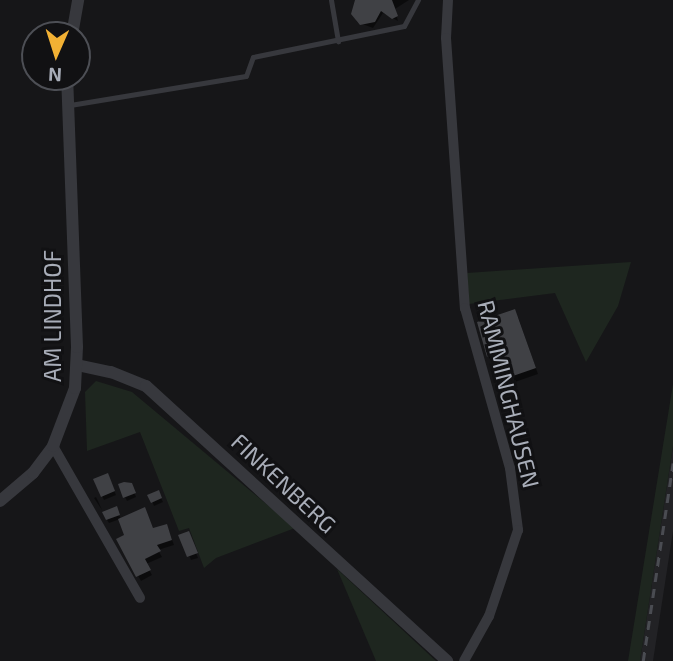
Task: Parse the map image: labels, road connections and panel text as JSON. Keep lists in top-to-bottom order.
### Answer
{
  "streets": {
    "street": ["AM LINDHOF", "RAMMINGHAUSEN", "FINKENBERG"]
  },
  "crossings": [
    ["AM LINDHOF", "FINKENBERG"]
  ],
  "north": "bottom"
}
